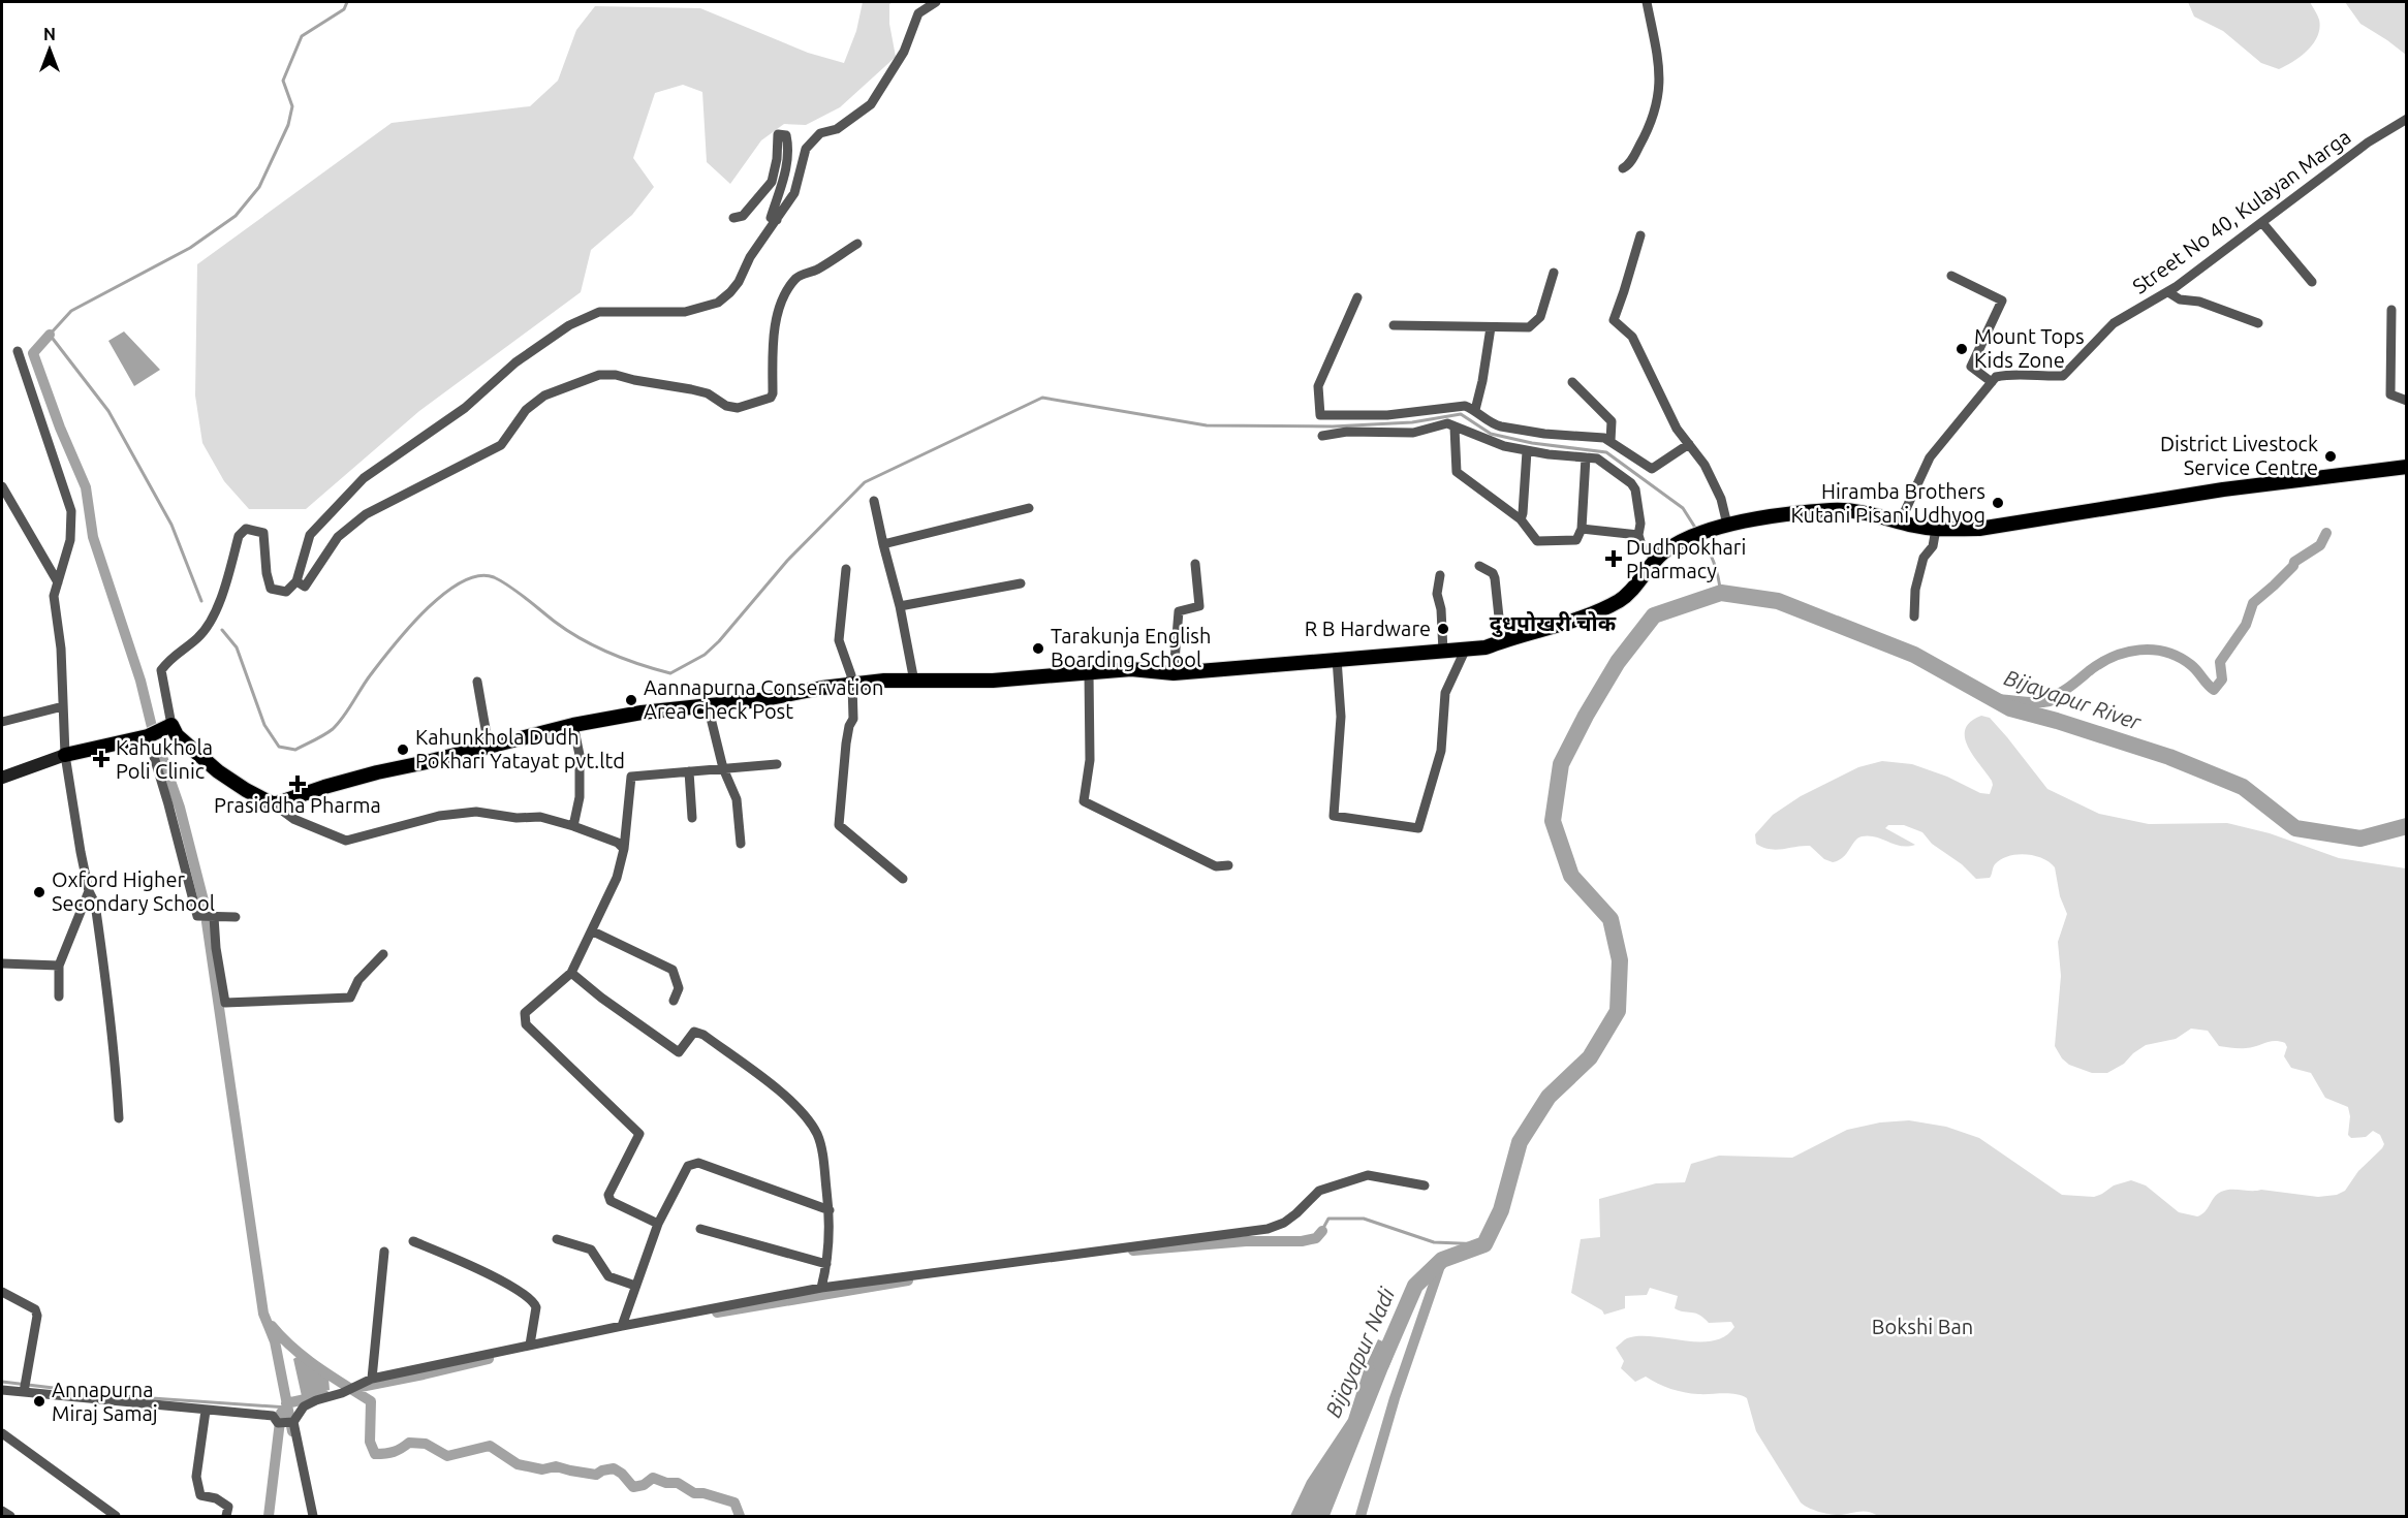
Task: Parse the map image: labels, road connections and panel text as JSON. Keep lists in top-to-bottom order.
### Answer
{
  "streets": {
    "street": ["Street No 40, Kulayan Marga"]
  },
  "districts": ["दुधपोखरी चोक"],
  "water": ["Bijayapur River", "Bijayapur Nadi"],
  "parks": ["Bokshi Ban"],
  "places": {
    "other": [
      "Mount Tops Kids Zone",
      "District Livestock Service Centre",
      "Hiramba Brothers Kutani Pisani Udhyog",
      "R B Hardware",
      "Tarakunja English Boarding School",
      "Aannapurna Conservation Area Check Post",
      "Kahunkhola Dudh Pokhari Yatayat pvt.ltd",
      "Oxford Higher Secondary School",
      "Annapurna Miraj Samaj"
    ],
    "health": ["Dudhpokhari Pharmacy", "Kahukhola Poli Clinic", "Prasiddha Pharma"]
  },
  "north": "top"
}
